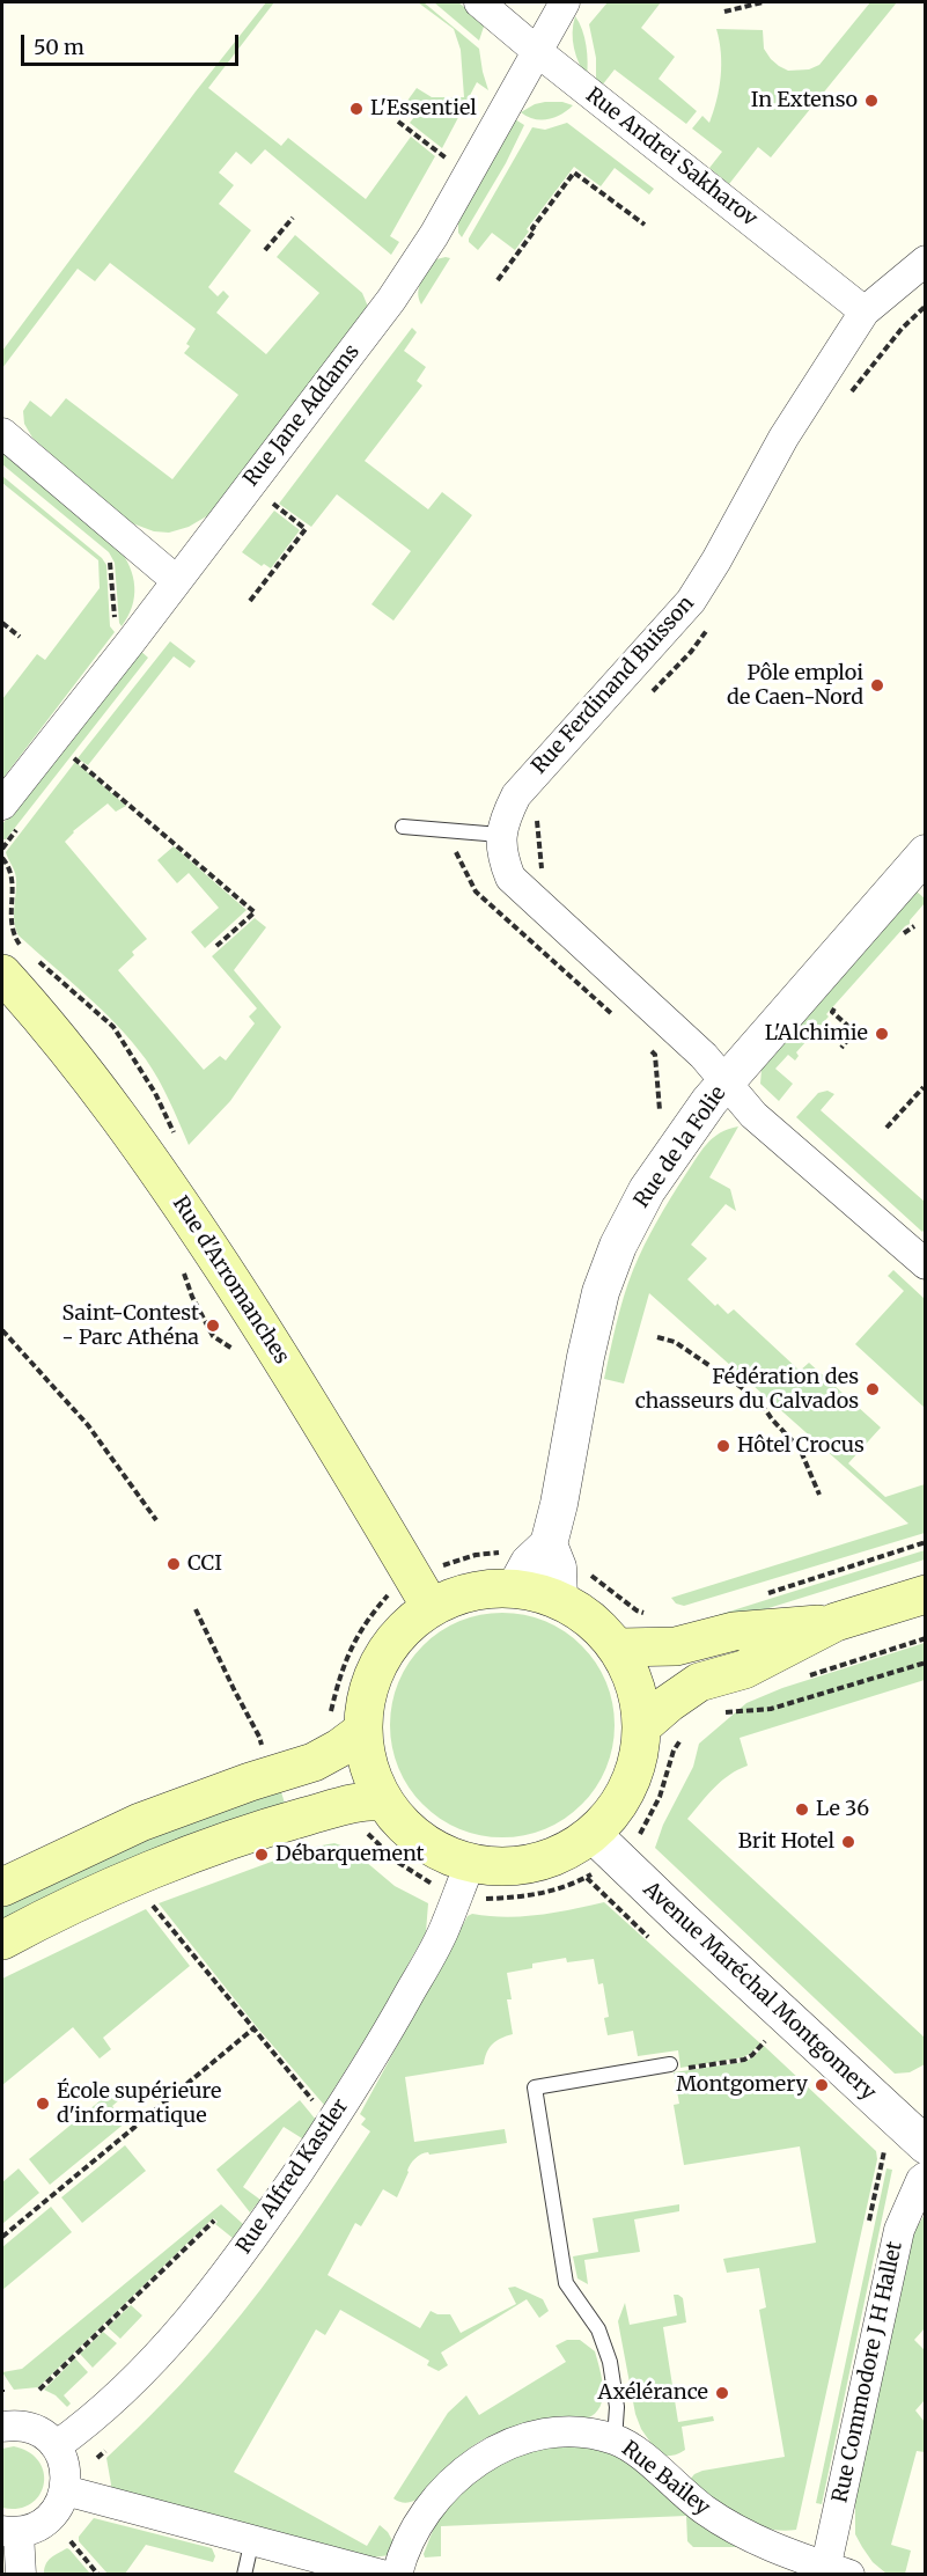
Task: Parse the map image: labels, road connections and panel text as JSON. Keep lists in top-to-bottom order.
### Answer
{
  "streets": {
    "main road": ["Rue d'Arromanches"],
    "street": [
      "Rue Andrei Sakharov",
      "Rue Jane Addams",
      "Rue Ferdinand Buisson",
      "Rue de la Folie",
      "Avenue Maréchal Montgomery",
      "Rue Alfred Kastler",
      "Rue Commodore J H Hallet",
      "Rue Bailey"
    ]
  },
  "crossings": [
    ["Rue Andrei Sakharov", "Rue Jane Addams"],
    ["Rue Andrei Sakharov", "Rue Ferdinand Buisson"],
    ["Rue Commodore J H Hallet", "Rue Bailey"]
  ],
  "places": [
    "In Extenso",
    "L'Essentiel",
    "Pôle emploi de Caen-Nord",
    "L'Alchimie",
    "Saint-Contest - Parc Athéna",
    "Fédération des chasseurs du Calvados",
    "Hôtel Crocus",
    "CCI",
    "Le 36",
    "Brit Hotel",
    "Débarquement",
    "Montgomery",
    "École supérieure d'informatique",
    "Axélérance"
  ],
  "scale_bar": "50 m"
}
